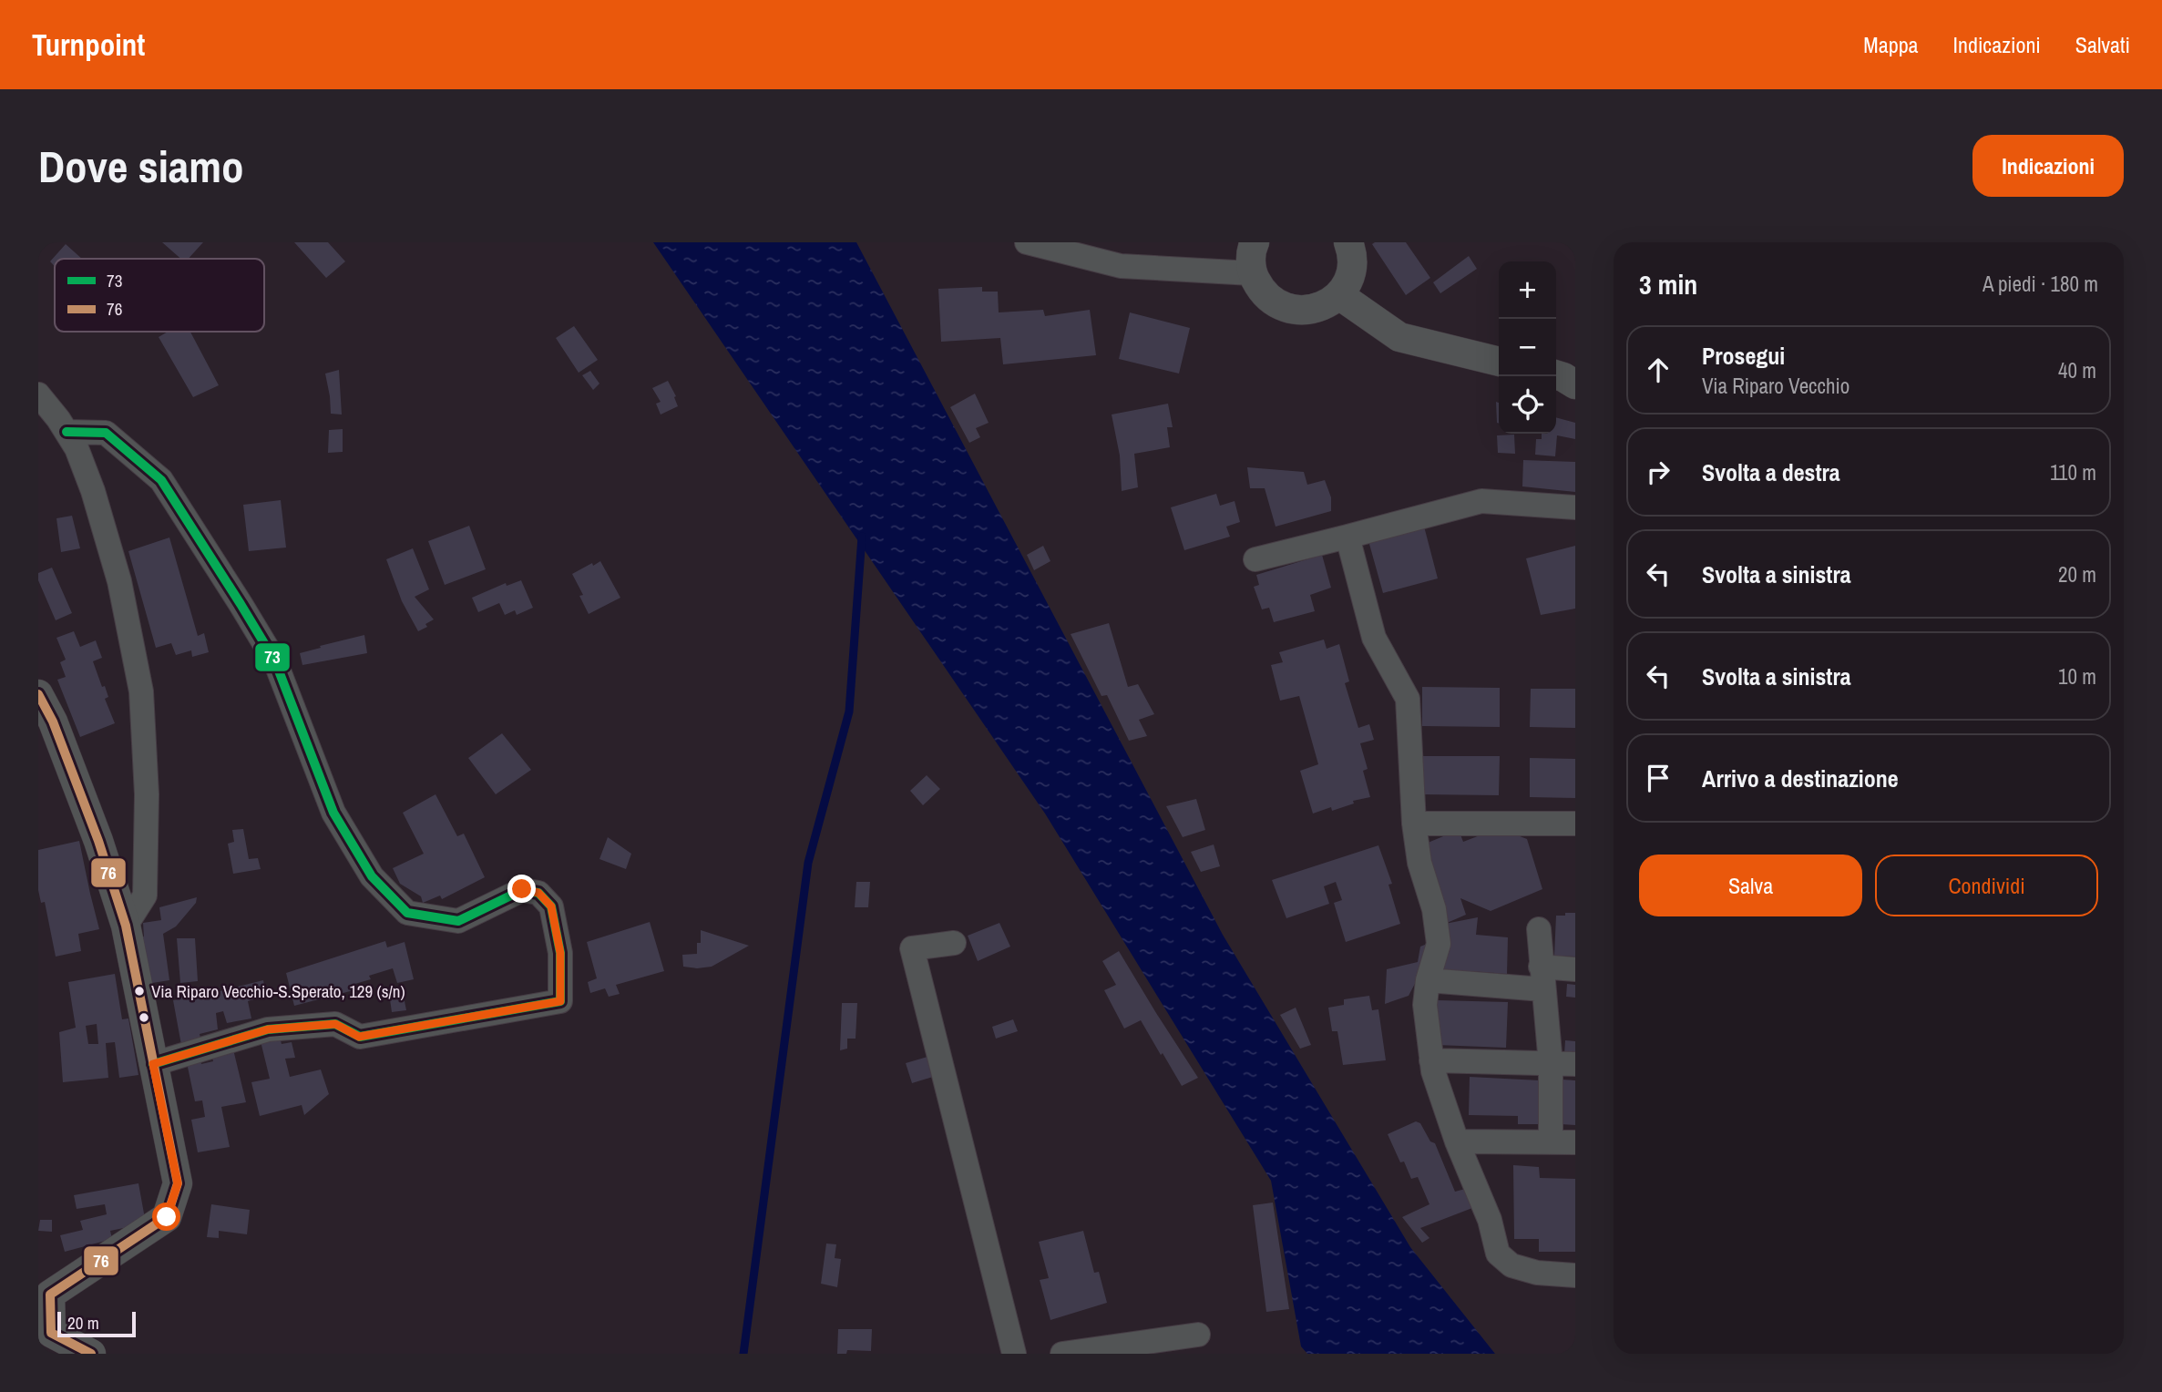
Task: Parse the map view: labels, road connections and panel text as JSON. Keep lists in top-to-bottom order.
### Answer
{
  "places": ["Via Riparo Vecchio-S.Sperato, 129 (s/n)"],
  "lines": ["transit line 73", "transit line 76"],
  "legend": ["73", "76"],
  "scale_bar": "20 m",
  "page": {
    "header": "Turnpoint",
    "nav": ["Mappa", "Indicazioni", "Salvati"],
    "buttons": [
      "Indicazioni",
      ["Salva", "Condividi"]
    ],
    "title": "Dove siamo",
    "heading": ["3 min", "A piedi · 180 m"],
    "map_buttons": ["+", "−"],
    "list": [
      ["Prosegui", "Via Riparo Vecchio", "40 m"],
      ["Svolta a destra", "110 m"],
      ["Svolta a sinistra", "20 m"],
      ["Svolta a sinistra", "10 m"],
      "Arrivo a destinazione"
    ],
    "scale": "20 m"
  }
}
